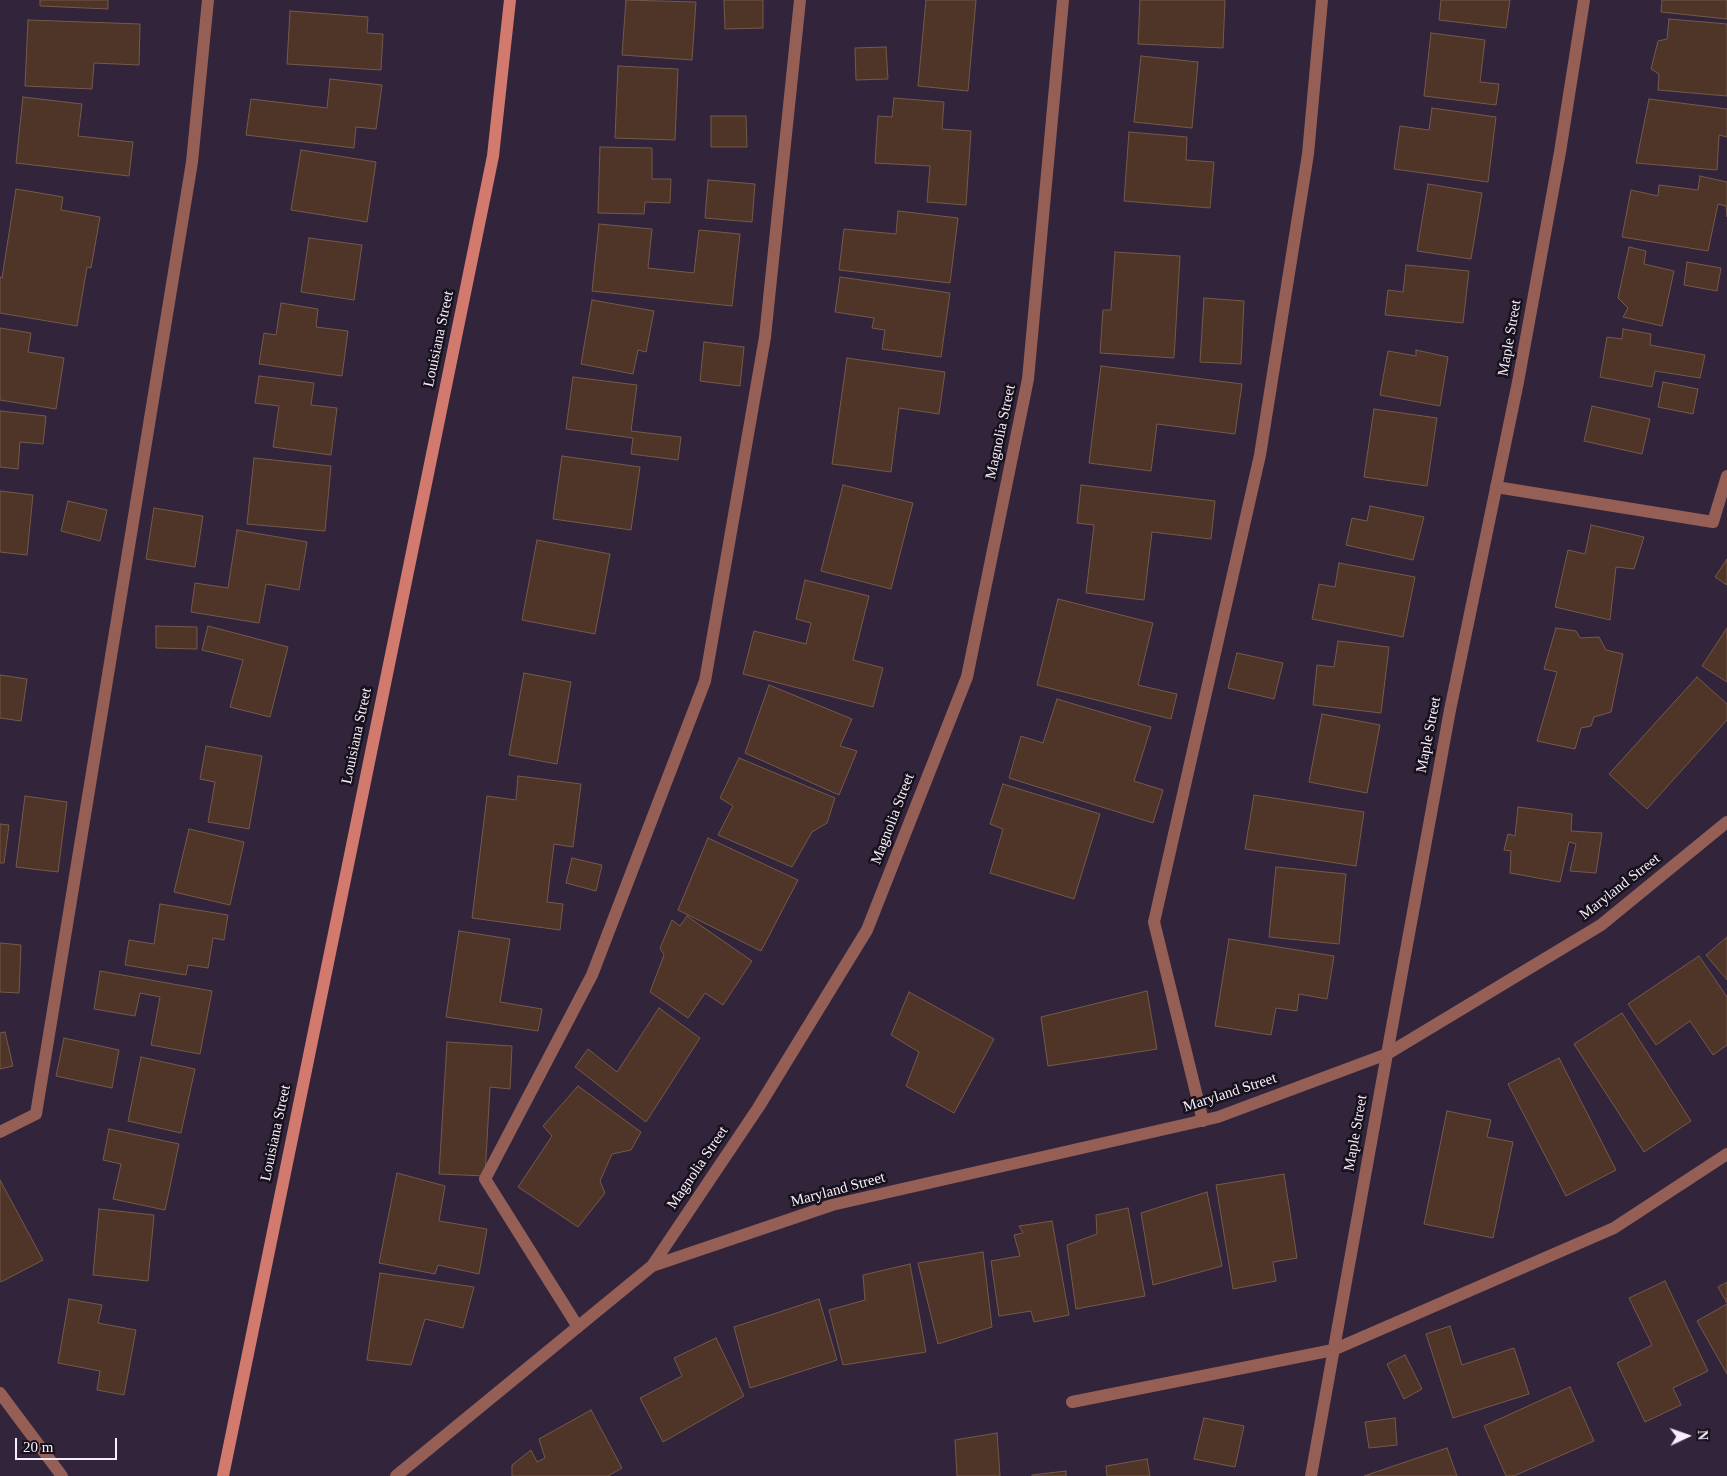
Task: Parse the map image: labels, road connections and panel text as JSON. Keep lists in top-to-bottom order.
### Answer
{
  "streets": {
    "street": [
      "Maple Street",
      "Louisiana Street",
      "Magnolia Street",
      "Maryland Street"
    ]
  },
  "crossings": [
    ["Maple Street", "Maryland Street"],
    ["Magnolia Street", "Maryland Street"]
  ],
  "scale_bar": "20 m",
  "north": "right"
}
